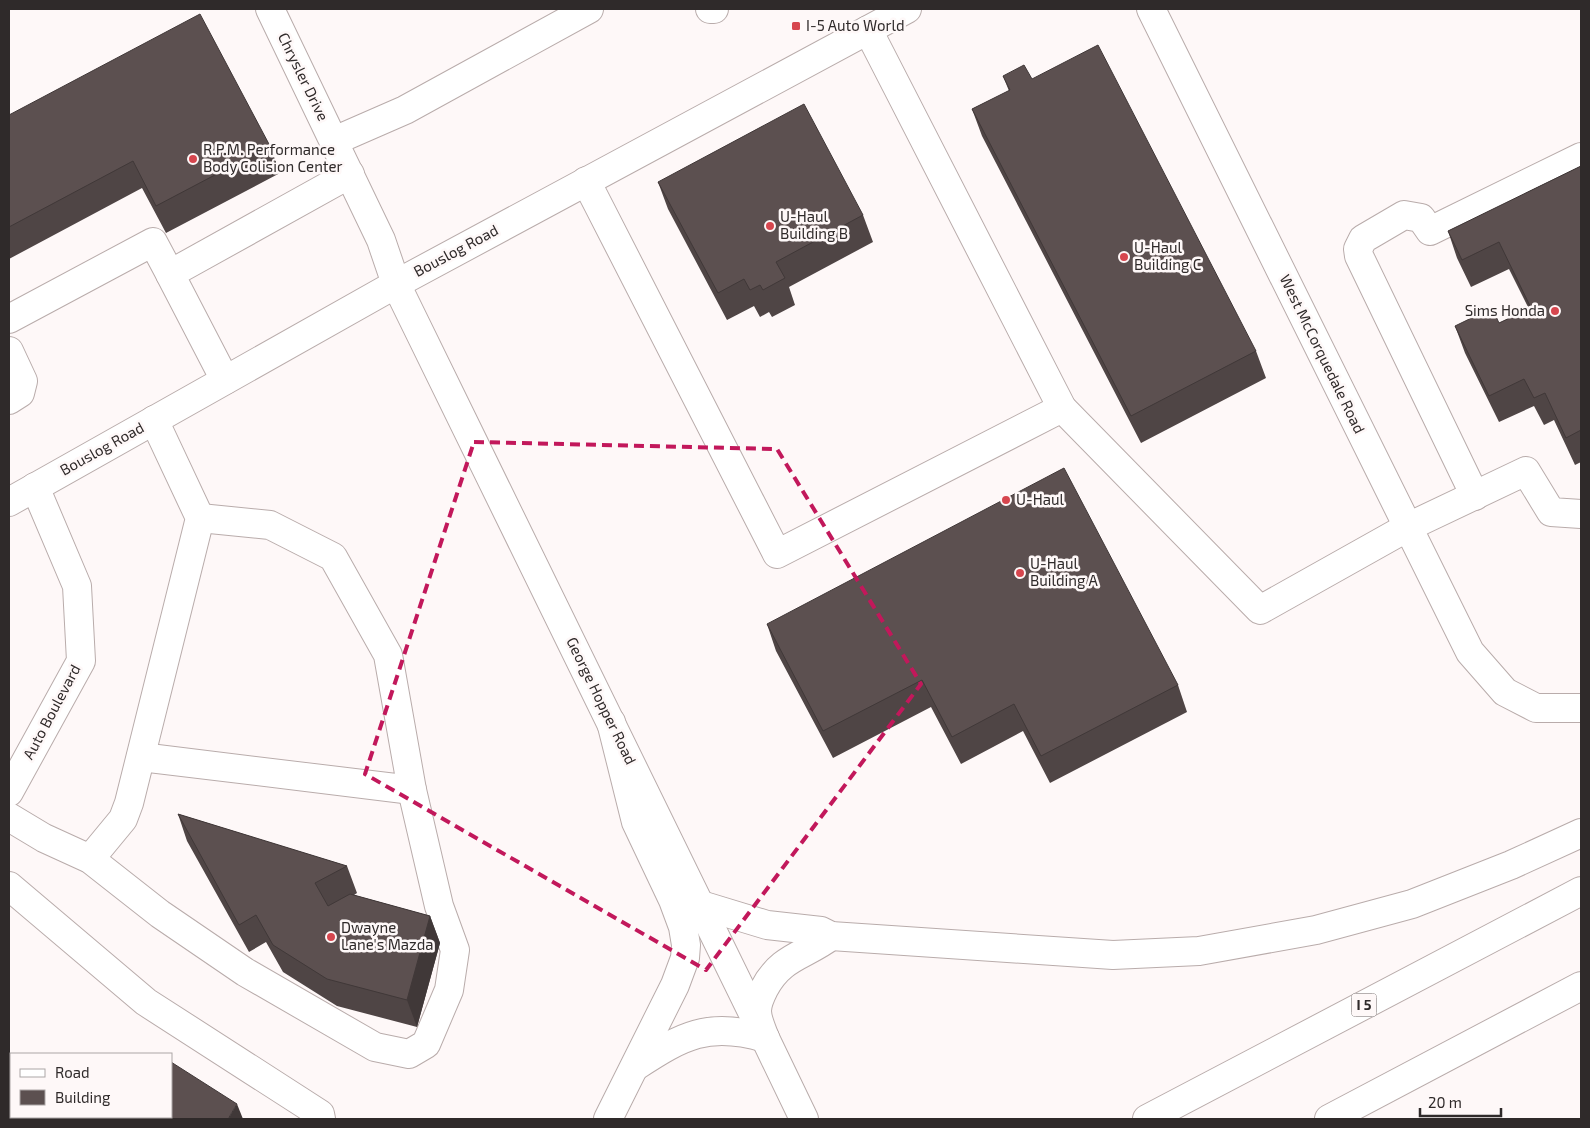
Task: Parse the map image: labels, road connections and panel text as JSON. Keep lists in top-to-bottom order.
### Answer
{
  "streets": {
    "main road": [
      "Chrysler Drive",
      "Bouslog Road",
      "West McCorquedale Road",
      "George Hopper Road",
      "Auto Boulevard",
      "I 5"
    ]
  },
  "crossings": [
    ["Chrysler Drive", "Bouslog Road"],
    ["Chrysler Drive", "George Hopper Road"],
    ["Bouslog Road", "George Hopper Road"],
    ["Bouslog Road", "Auto Boulevard"]
  ],
  "places": {
    "transit": ["I-5 Auto World"],
    "other": [
      "R.P.M. Performance Body Colision Center",
      "U-Haul Building B",
      "U-Haul Building C",
      "Sims Honda",
      "U-Haul",
      "U-Haul Building A",
      "Dwayne Lane's Mazda"
    ]
  },
  "legend": ["Road", "Building"],
  "scale_bar": "20 m"
}
